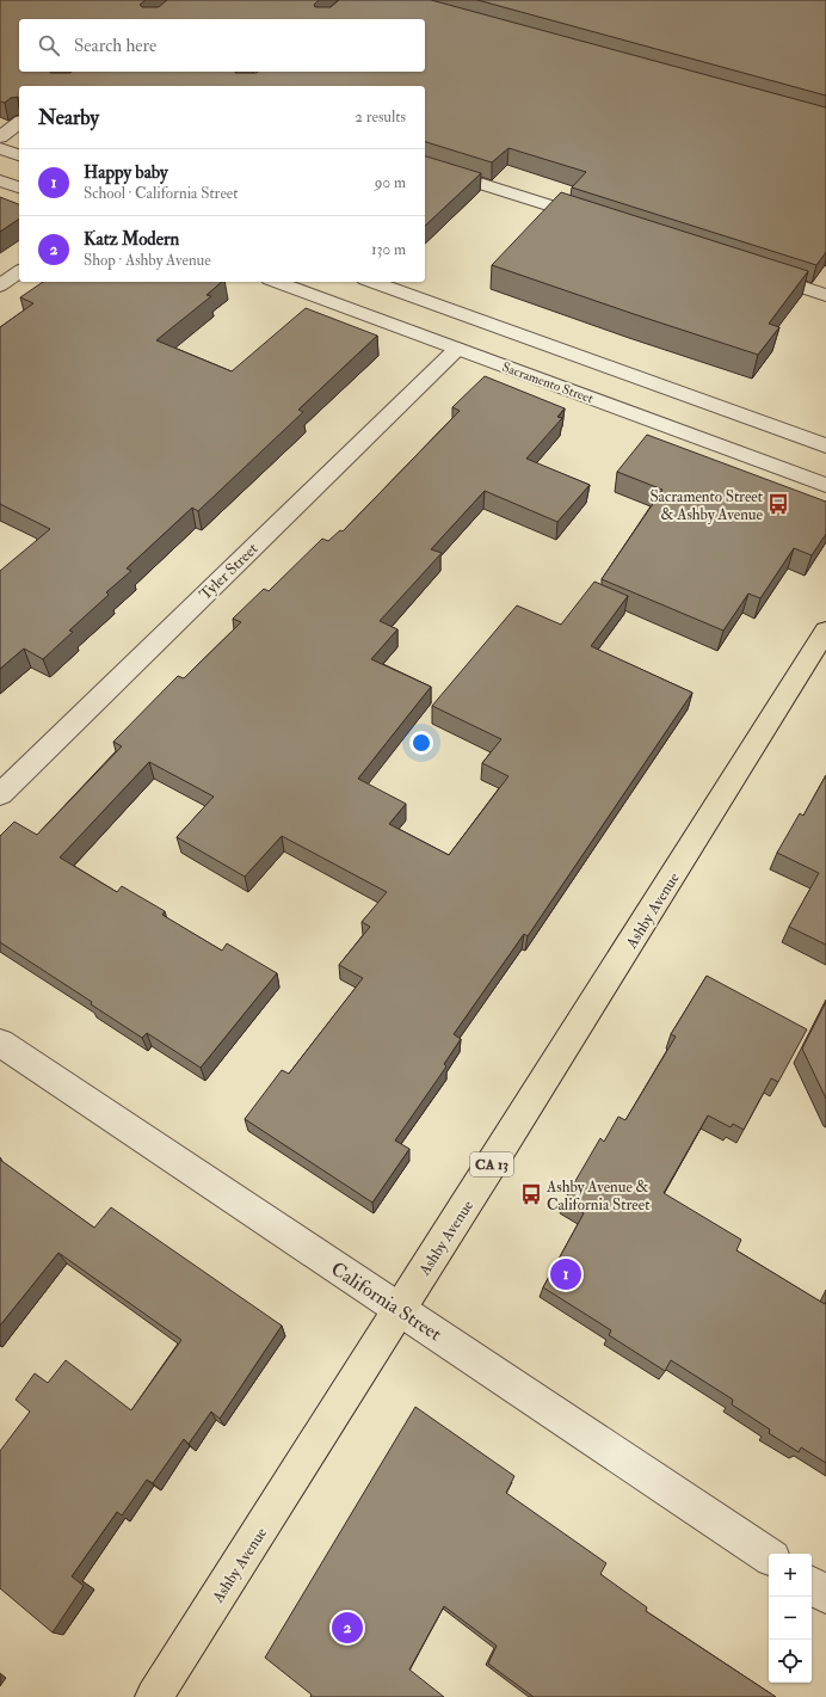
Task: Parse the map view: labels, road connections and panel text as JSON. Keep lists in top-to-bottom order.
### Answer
{
  "streets": {
    "main road": ["Ashby Avenue", "CA 13"],
    "street": ["Sacramento Street", "Tyler Street", "California Street"]
  },
  "crossings": [
    ["Sacramento Street", "Tyler Street"],
    ["Ashby Avenue", "California Street"]
  ],
  "places": {
    "bus stop": ["Sacramento Street & Ashby Avenue", "Ashby Avenue & California Street"]
  },
  "page": {
    "search": "Search here",
    "heading": ["Nearby", "2 results"],
    "list": [
      {
        "mark": "1",
        "name": "Happy baby",
        "note": "School · California Street",
        "value": "90 m"
      },
      {
        "mark": "2",
        "name": "Katz Modern",
        "note": "Shop · Ashby Avenue",
        "value": "130 m"
      }
    ],
    "pins": ["1", "2"],
    "map_buttons": ["+", "−"]
  }
}
